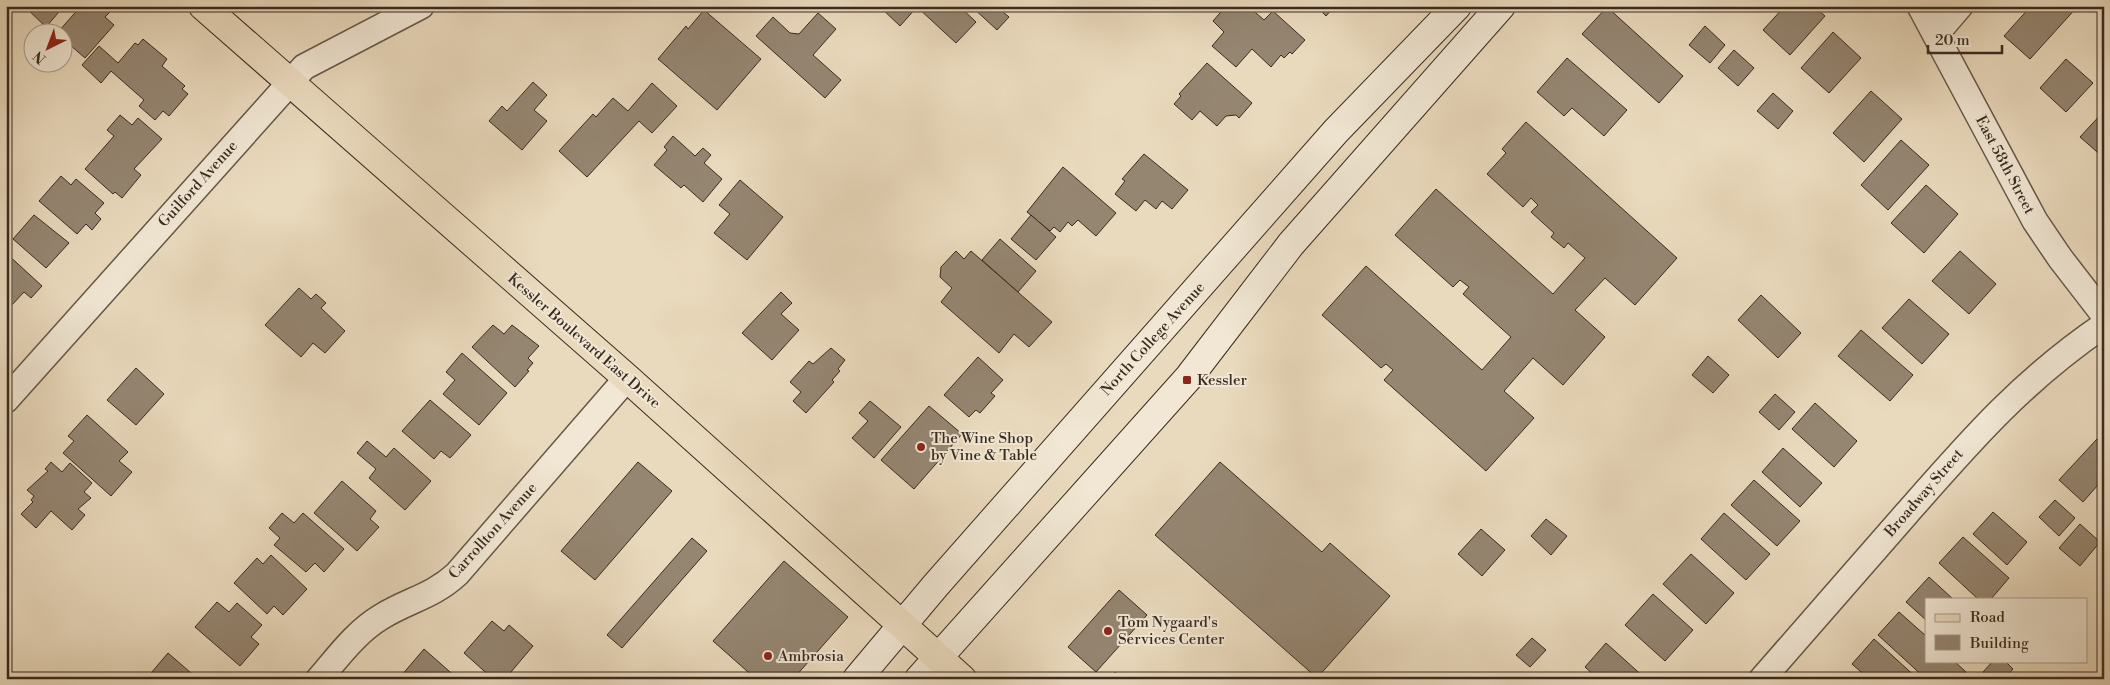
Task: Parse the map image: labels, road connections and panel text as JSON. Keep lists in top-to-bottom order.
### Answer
{
  "streets": {
    "main road": ["North College Avenue", "Kessler Boulevard East Drive"],
    "street": [
      "East 58th Street",
      "Guilford Avenue",
      "Broadway Street",
      "Carrollton Avenue"
    ]
  },
  "crossings": [
    ["Guilford Avenue", "Kessler Boulevard East Drive"],
    ["North College Avenue", "Kessler Boulevard East Drive"],
    ["Kessler Boulevard East Drive", "Carrollton Avenue"]
  ],
  "places": {
    "transit": ["Kessler"],
    "other": ["The Wine Shop by Vine & Table", "Tom Nygaard's Services Center", "Ambrosia"]
  },
  "legend": ["Road", "Building"],
  "scale_bar": "20 m",
  "north": "bottom left"
}
